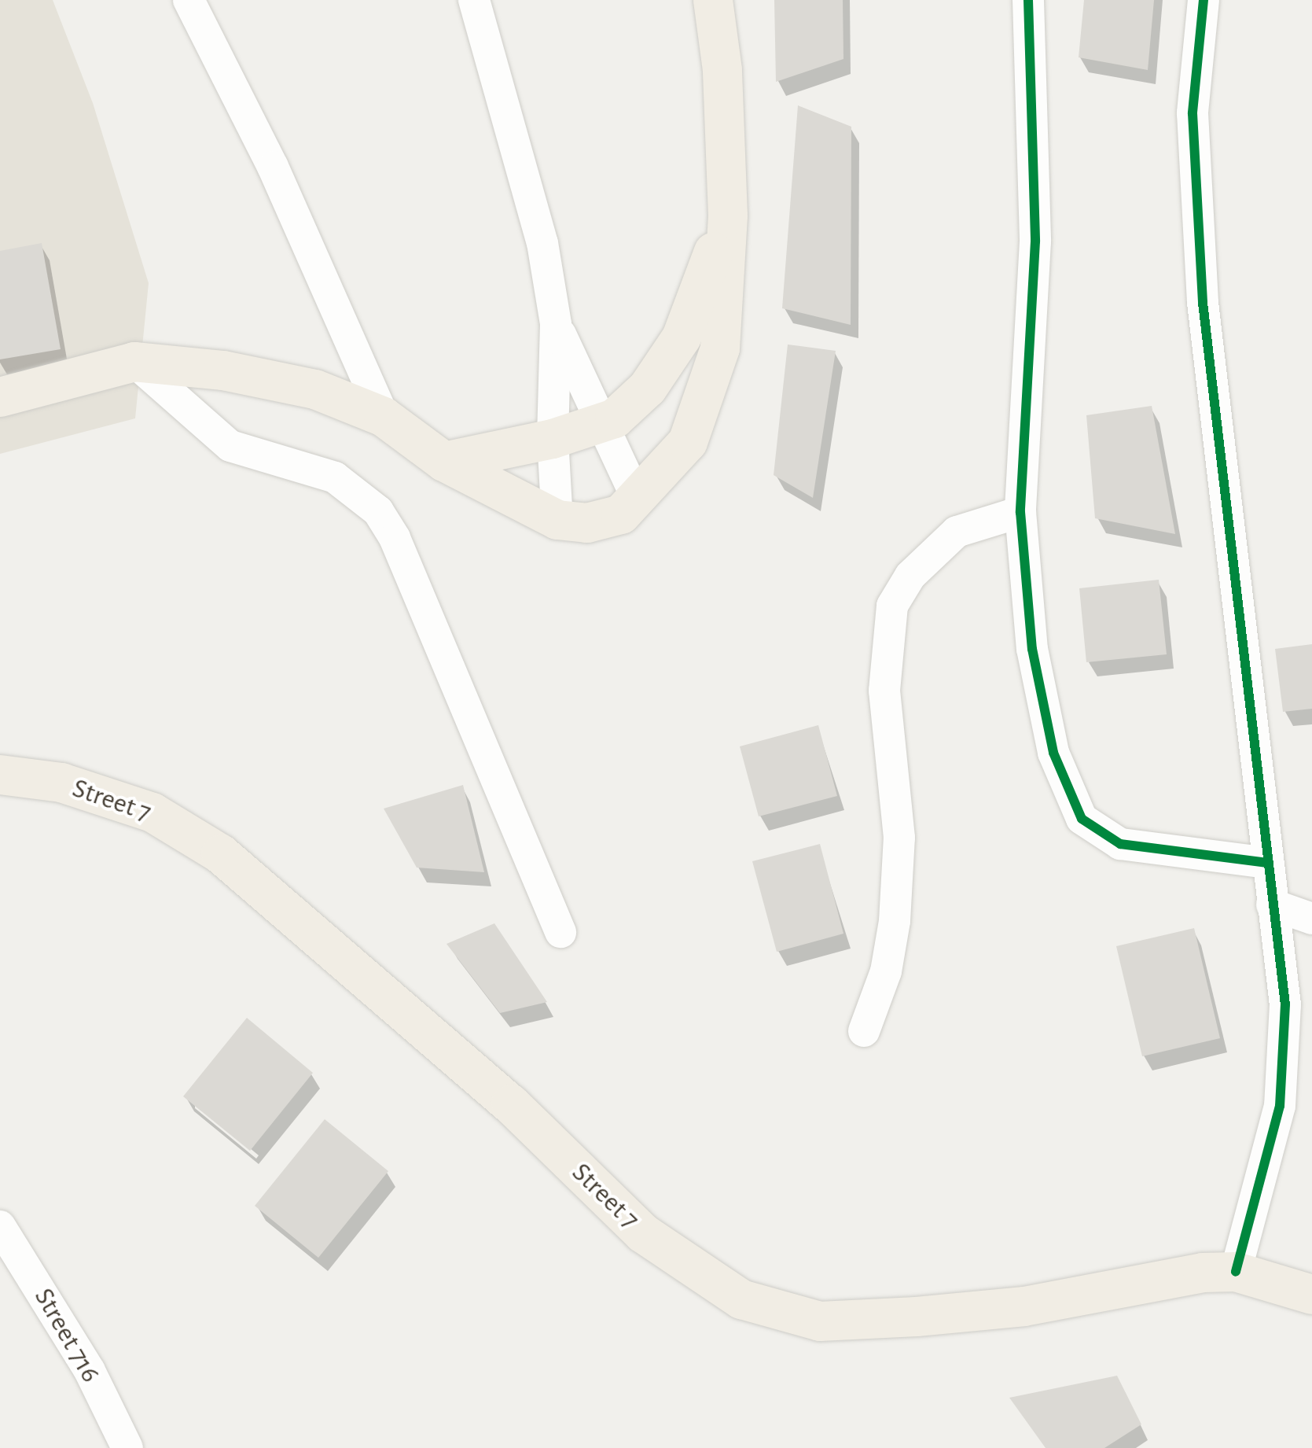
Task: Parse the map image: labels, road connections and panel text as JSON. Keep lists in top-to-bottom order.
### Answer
{
  "streets": {
    "main road": ["Street 7"],
    "street": ["Street 716"]
  }
}
